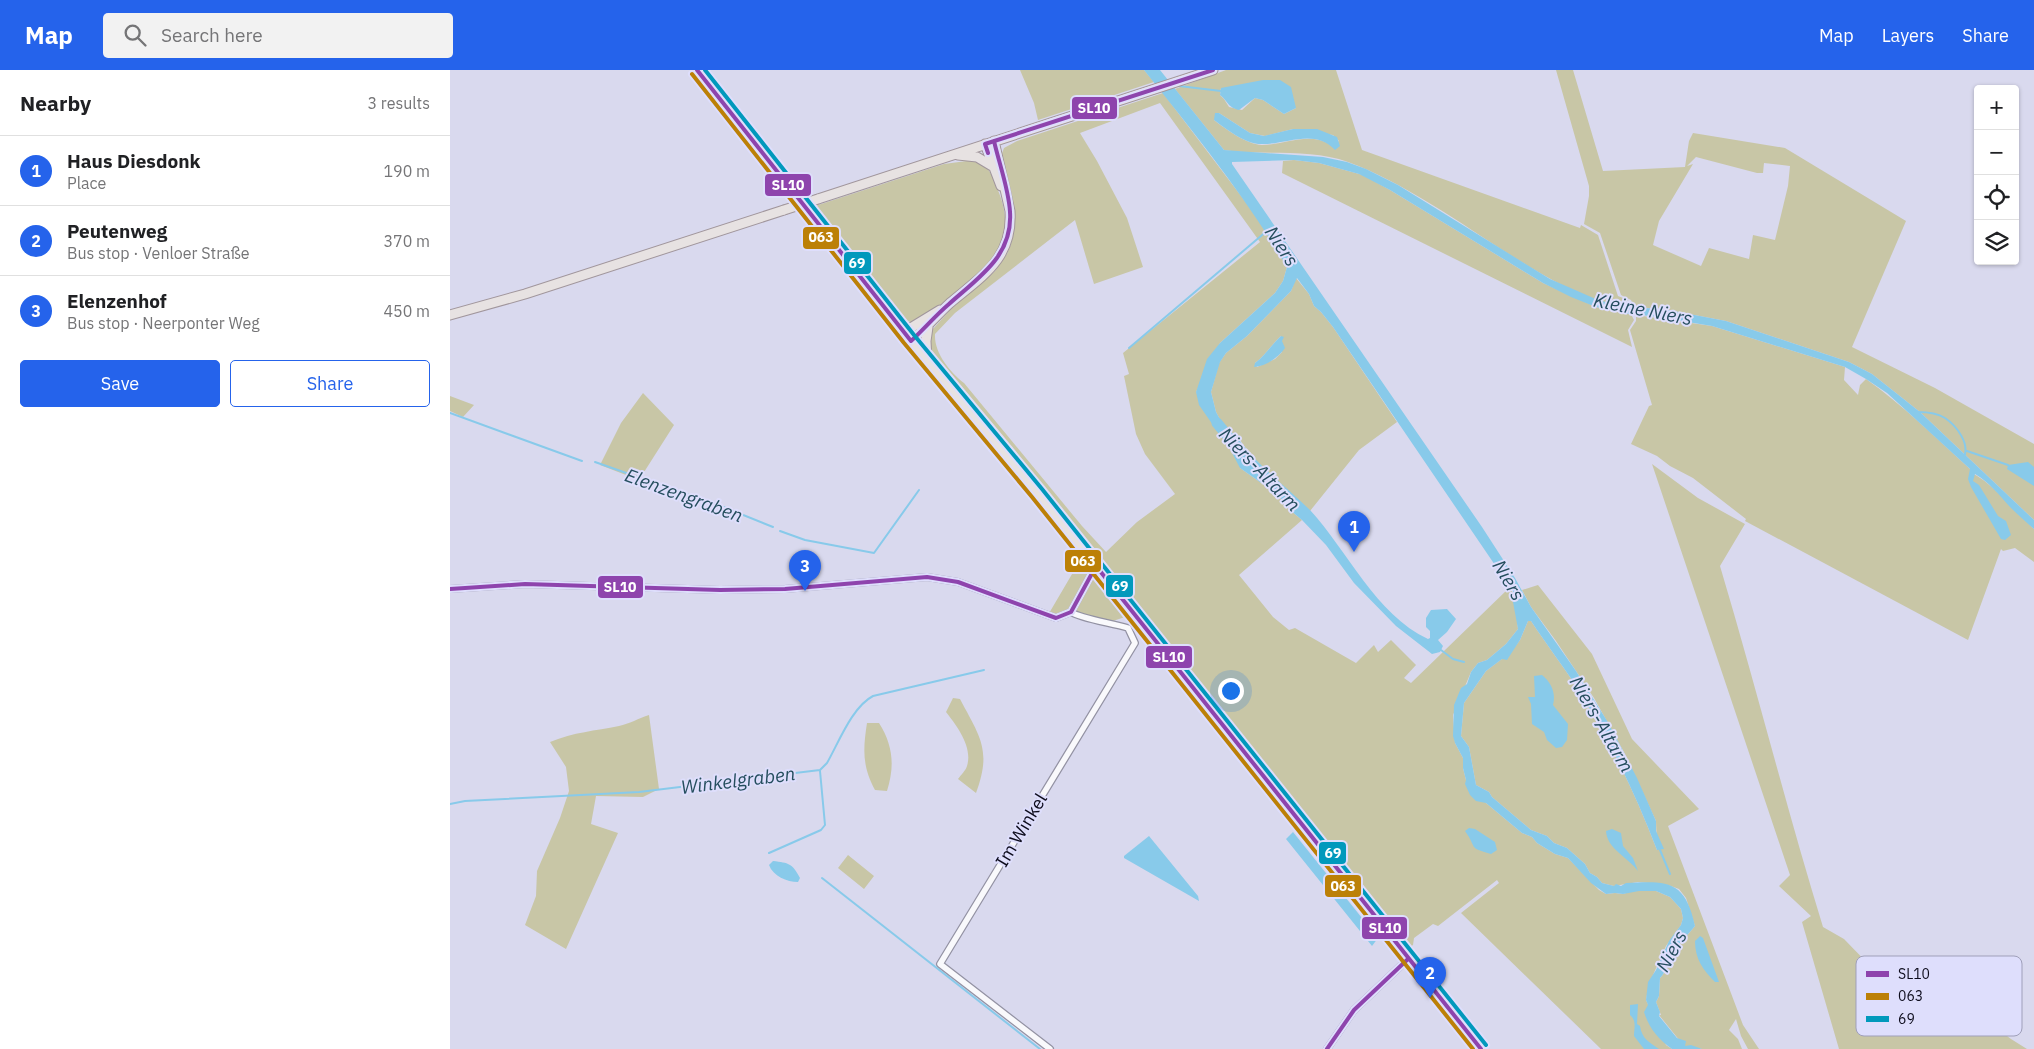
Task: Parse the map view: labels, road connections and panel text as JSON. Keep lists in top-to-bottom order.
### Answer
{
  "streets": {
    "street": ["Im Winkel"]
  },
  "water": [
    "Niers",
    "Kleine Niers",
    "Niers-Altarm",
    "Elenzengraben",
    "Winkelgraben"
  ],
  "lines": ["transit line SL10", "transit line 69", "transit line 063"],
  "legend": ["SL10", "063", "69"],
  "page": {
    "header": "Map",
    "search": "Search here",
    "nav": ["Map", "Layers", "Share"],
    "heading": ["Nearby", "3 results"],
    "map_buttons": ["+", "−"],
    "list": [
      {
        "mark": "1",
        "name": "Haus Diesdonk",
        "note": "Place",
        "value": "190 m"
      },
      {
        "mark": "2",
        "name": "Peutenweg",
        "note": "Bus stop · Venloer Straße",
        "value": "370 m"
      },
      {
        "mark": "3",
        "name": "Elenzenhof",
        "note": "Bus stop · Neerponter Weg",
        "value": "450 m"
      }
    ],
    "buttons": ["Save", "Share"],
    "pins": ["1", "3", "2"]
  }
}
